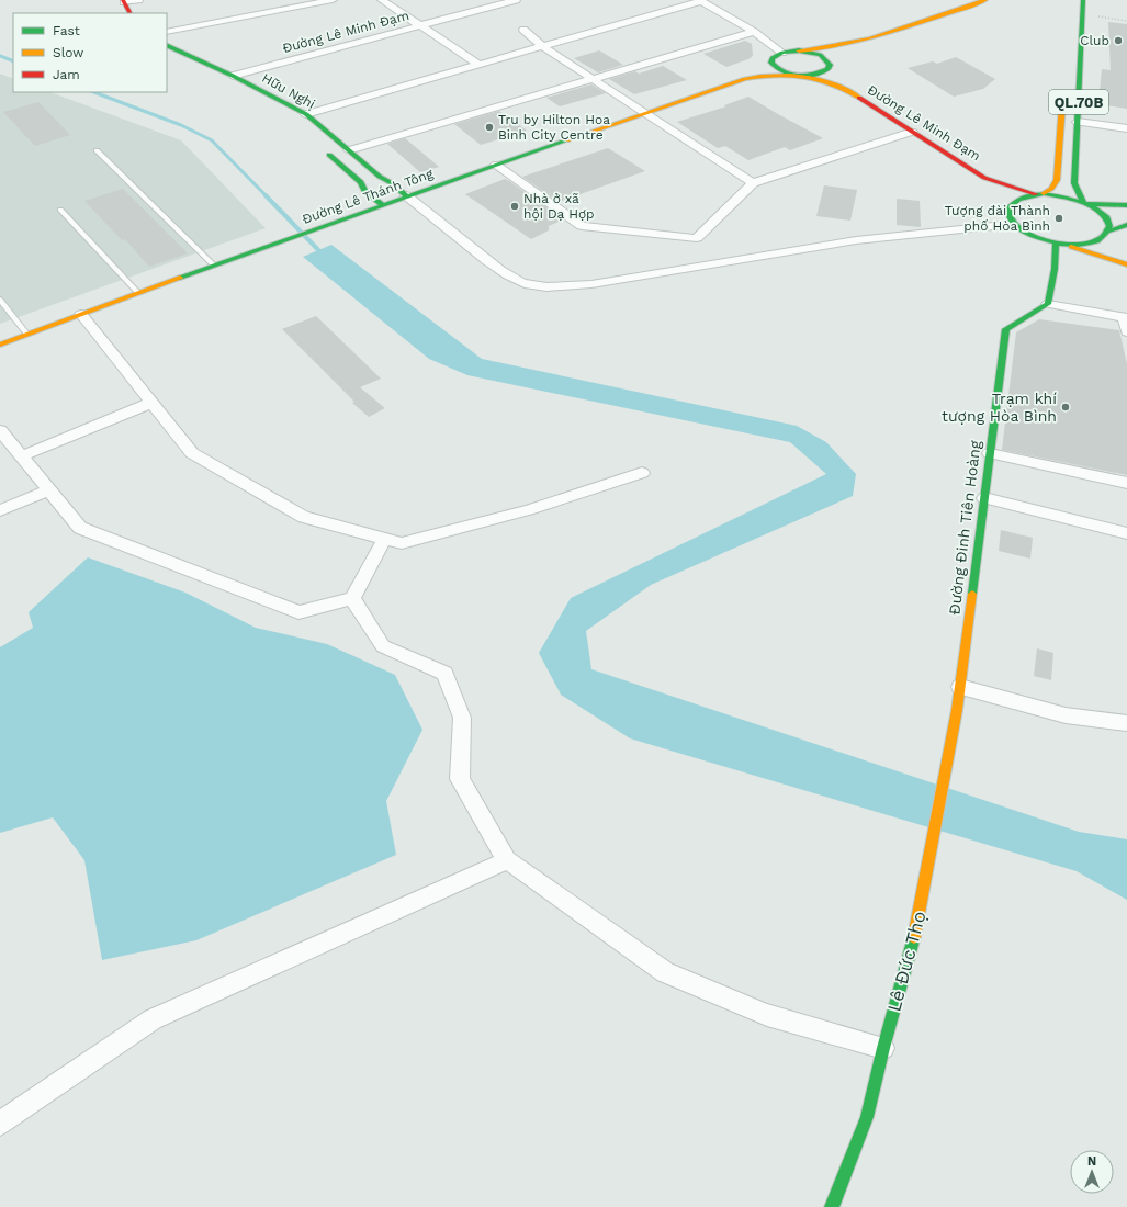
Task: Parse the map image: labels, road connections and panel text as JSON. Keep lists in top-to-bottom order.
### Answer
{
  "streets": {
    "main road": [
      "Đường Lê Minh Đạm",
      "Hữu Nghị",
      "QL.70B",
      "Đường Lê Thánh Tông",
      "Đường Đinh Tiên Hoàng",
      "Lê Đức Thọ"
    ]
  },
  "crossings": [
    ["Đường Lê Minh Đạm", "Hữu Nghị"],
    ["Đường Lê Minh Đạm", "QL.70B"],
    ["Hữu Nghị", "Đường Lê Thánh Tông"],
    ["Đường Đinh Tiên Hoàng", "Lê Đức Thọ"]
  ],
  "places": [
    "Club",
    "Tru by Hilton Hoa Binh City Centre",
    "Nhà ở xã hội Dạ Hợp",
    "Tượng đài Thành phố Hòa Bình",
    "Trạm khí tượng Hòa Bình"
  ],
  "legend": ["Fast", "Slow", "Jam"],
  "north": "top"
}
